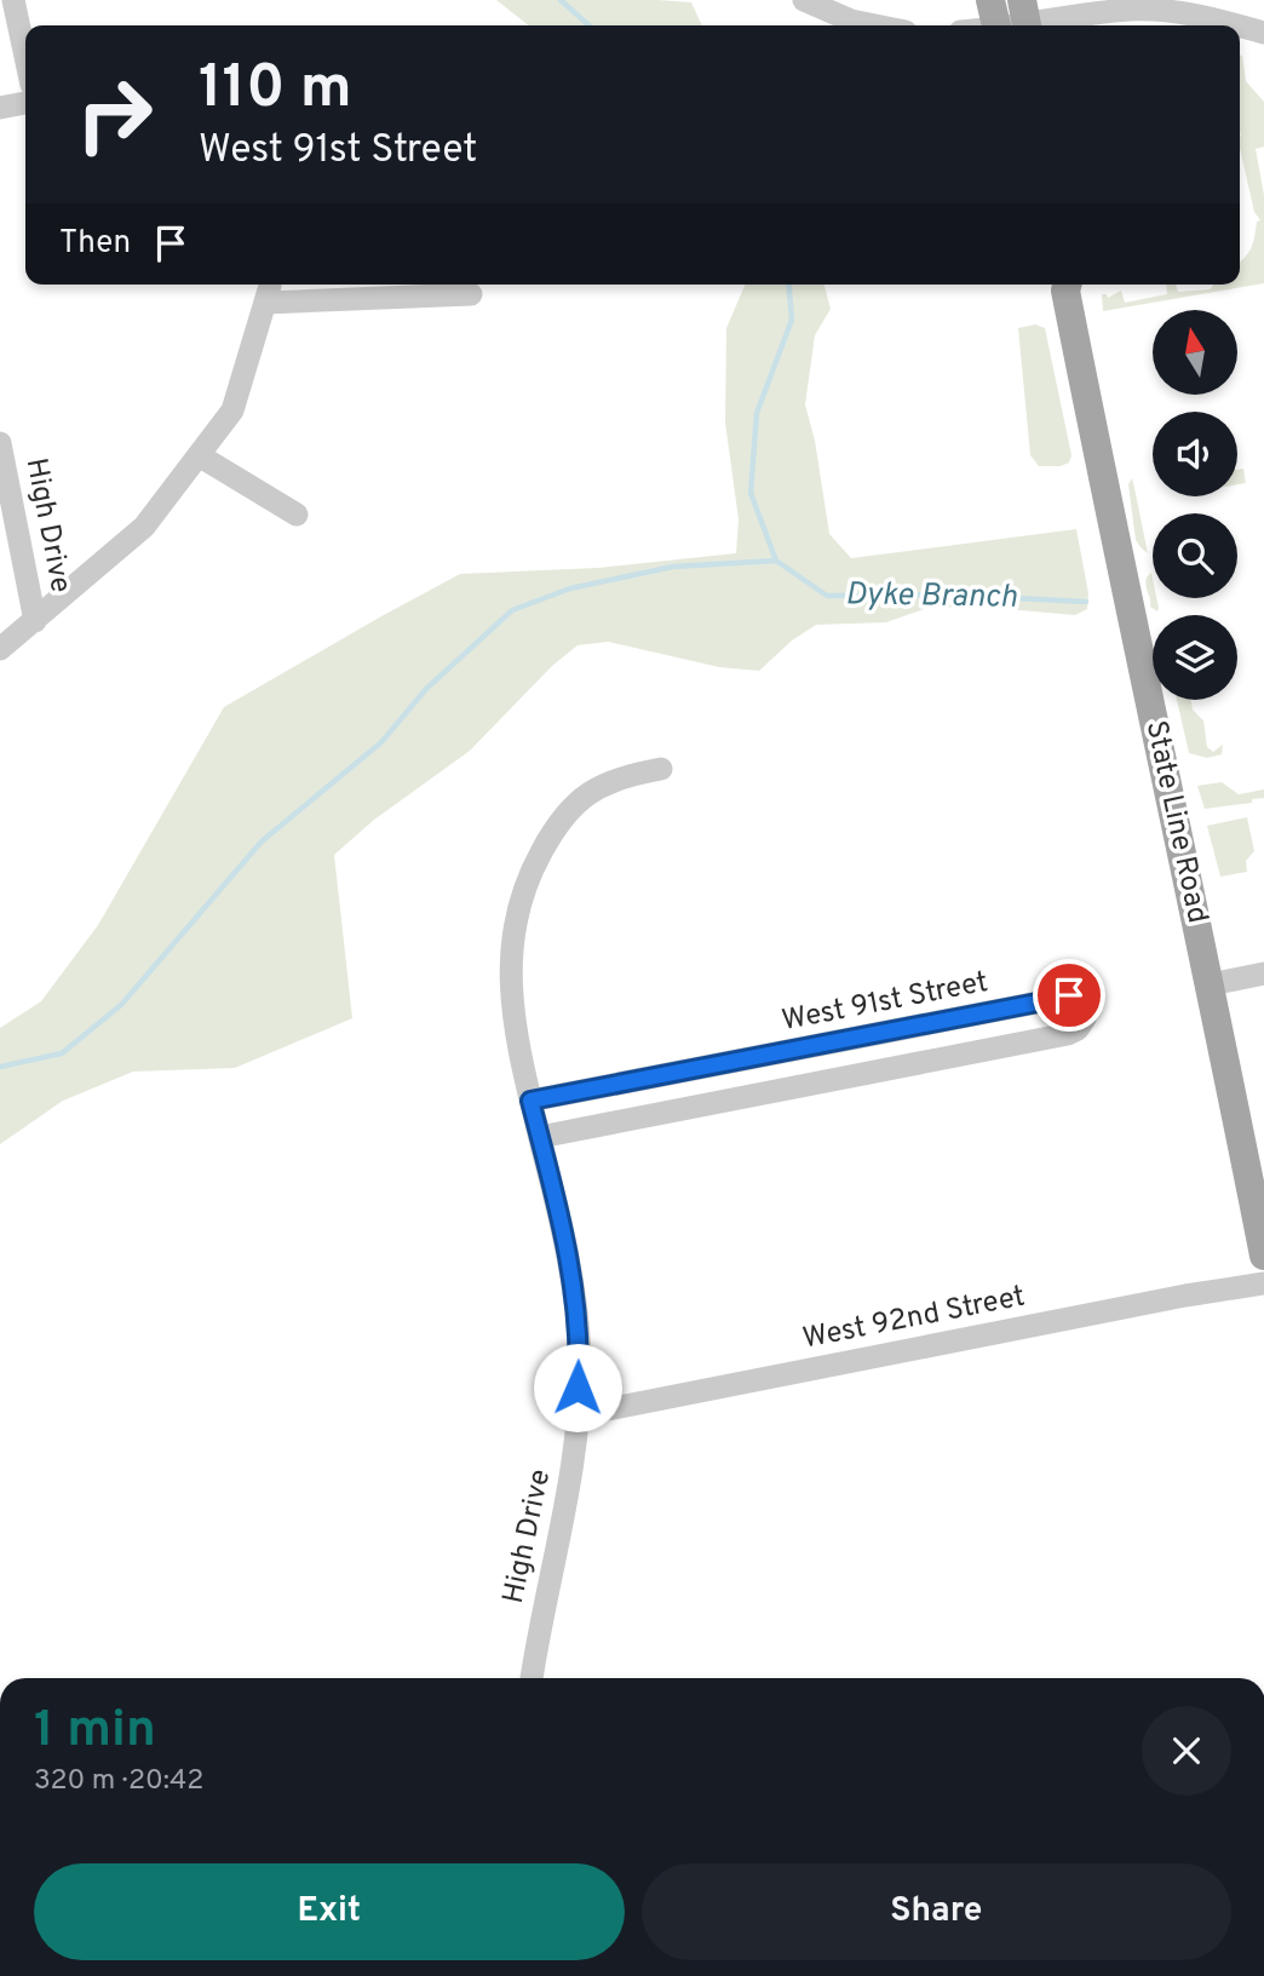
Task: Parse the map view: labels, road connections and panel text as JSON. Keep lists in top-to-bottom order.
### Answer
{
  "streets": {
    "main road": ["State Line Road"],
    "street": ["High Drive", "West 91st Street", "West 92nd Street"]
  },
  "crossings": [
    ["High Drive", "West 91st Street"],
    ["High Drive", "West 92nd Street"]
  ],
  "water": ["Dyke Branch"],
  "north": "top",
  "page": {
    "turn": ["110 m", "West 91st Street"],
    "then": "Then",
    "heading": ["1 min", "320 m · 20:42"],
    "buttons": ["Exit", "Share"]
  }
}
